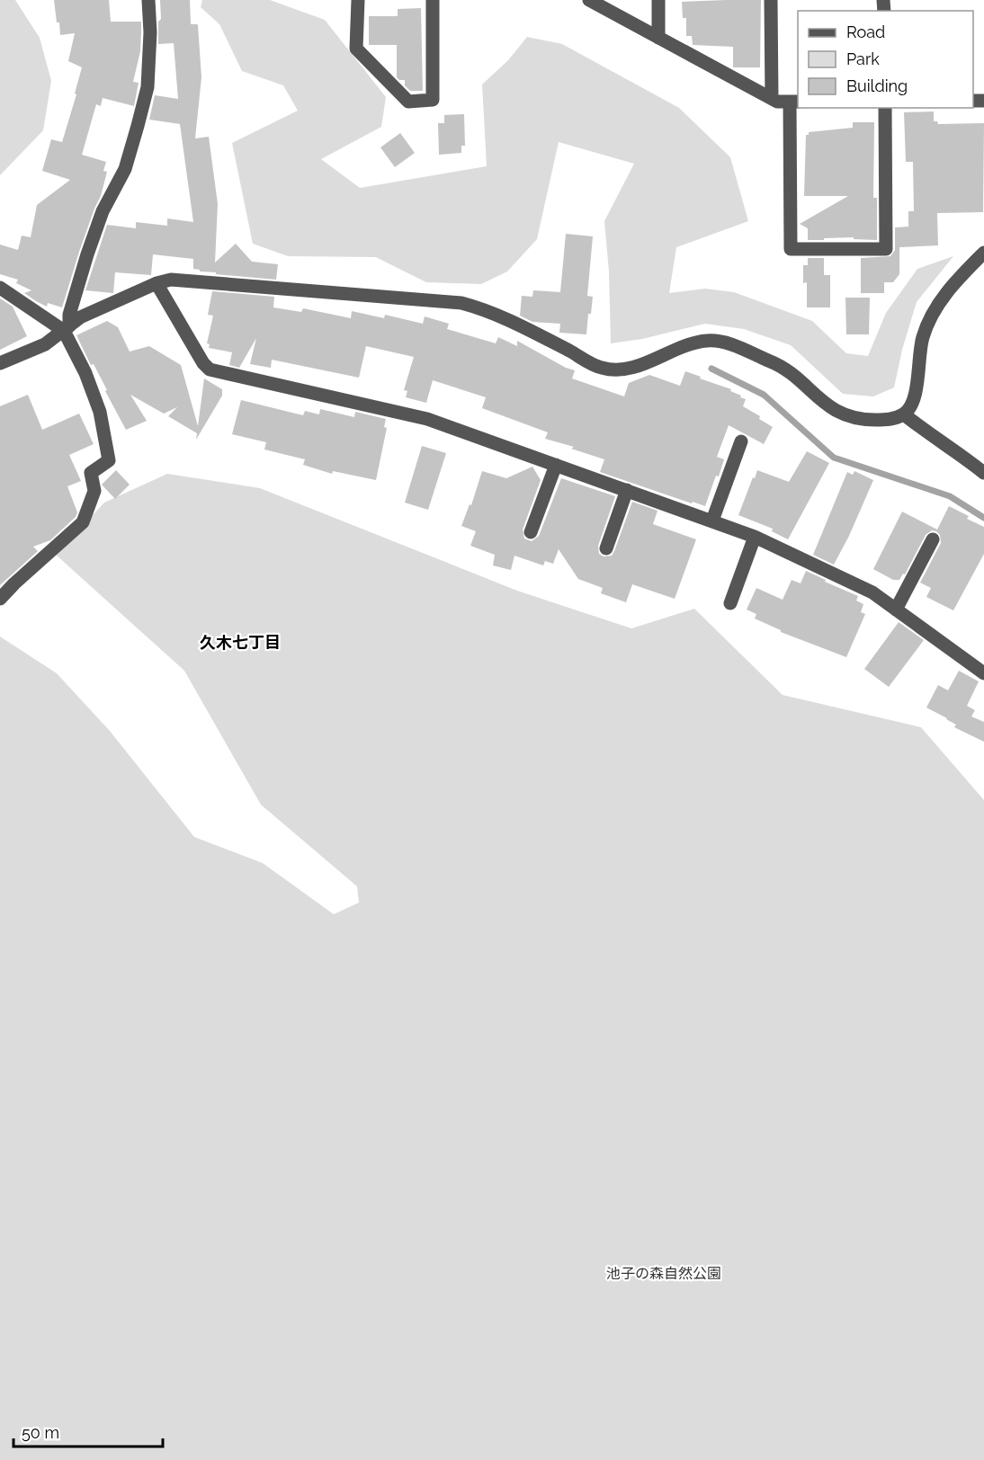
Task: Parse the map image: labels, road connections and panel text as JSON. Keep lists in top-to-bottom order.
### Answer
{
  "districts": ["久木七丁目"],
  "parks": ["池子の森自然公園"],
  "legend": ["Road", "Park", "Building"],
  "scale_bar": "50 m"
}
